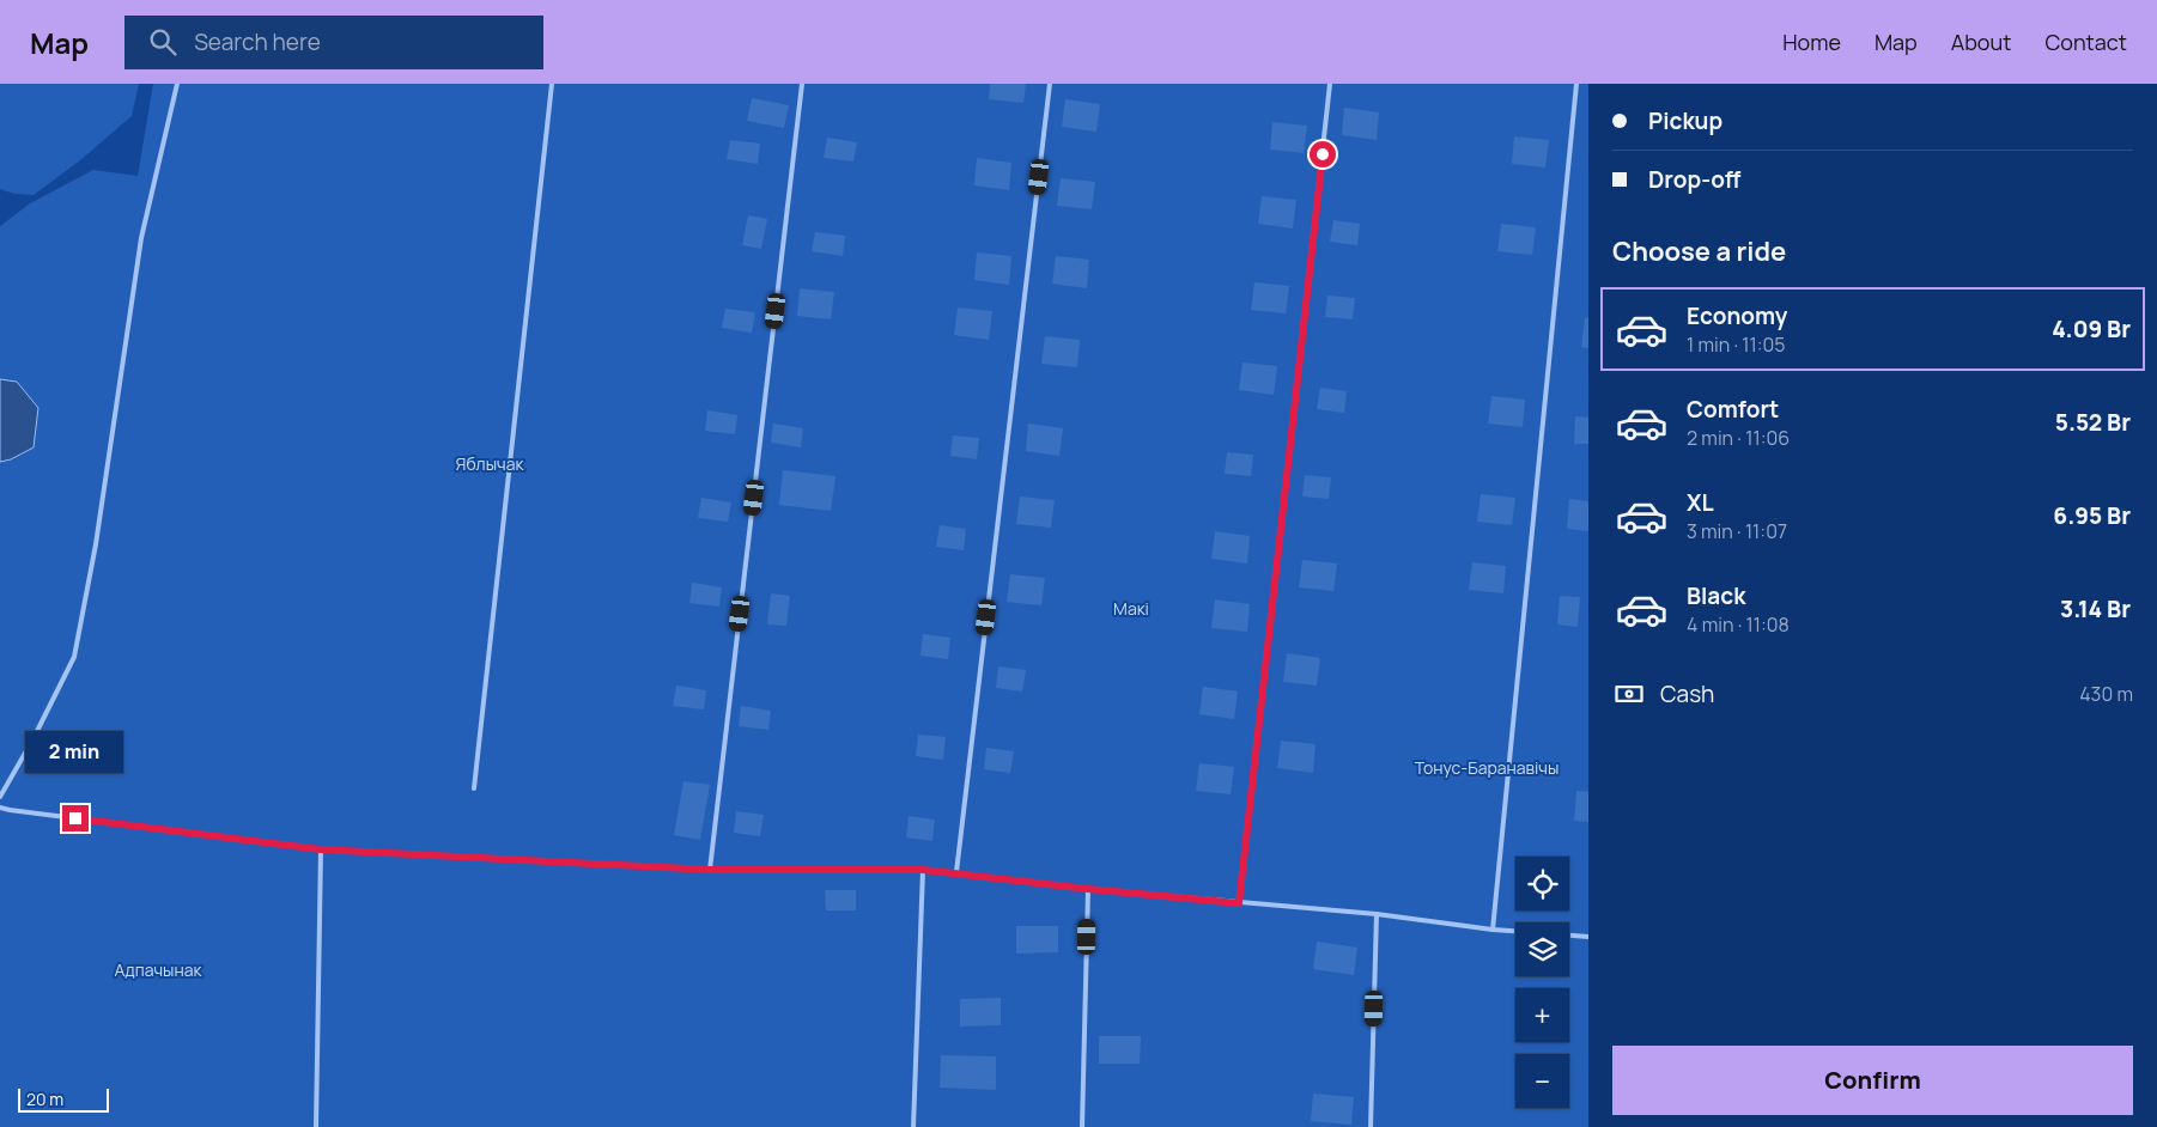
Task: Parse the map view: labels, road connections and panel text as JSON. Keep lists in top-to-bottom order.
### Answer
{
  "parks": [
    "Яблычак",
    "Макі",
    "Тонус-Баранавічы",
    "Адпачынак"
  ],
  "scale_bar": "20 m",
  "page": {
    "header": "Map",
    "search": "Search here",
    "nav": [
      "Home",
      "Map",
      "About",
      "Contact"
    ],
    "banner": ["Pickup", "Drop-off"],
    "heading": "Choose a ride",
    "list": [
      {
        "name": "Economy",
        "note": "1 min · 11:05",
        "value": "4.09 Br"
      },
      {
        "name": "Comfort",
        "note": "2 min · 11:06",
        "value": "5.52 Br"
      },
      {
        "name": "XL",
        "note": "3 min · 11:07",
        "value": "6.95 Br"
      },
      {
        "name": "Black",
        "note": "4 min · 11:08",
        "value": "3.14 Br"
      }
    ],
    "pay": ["Cash", "430 m"],
    "bubble": "2 min",
    "map_buttons": ["+", "−"],
    "buttons": "Confirm",
    "scale": "20 m"
  }
}
